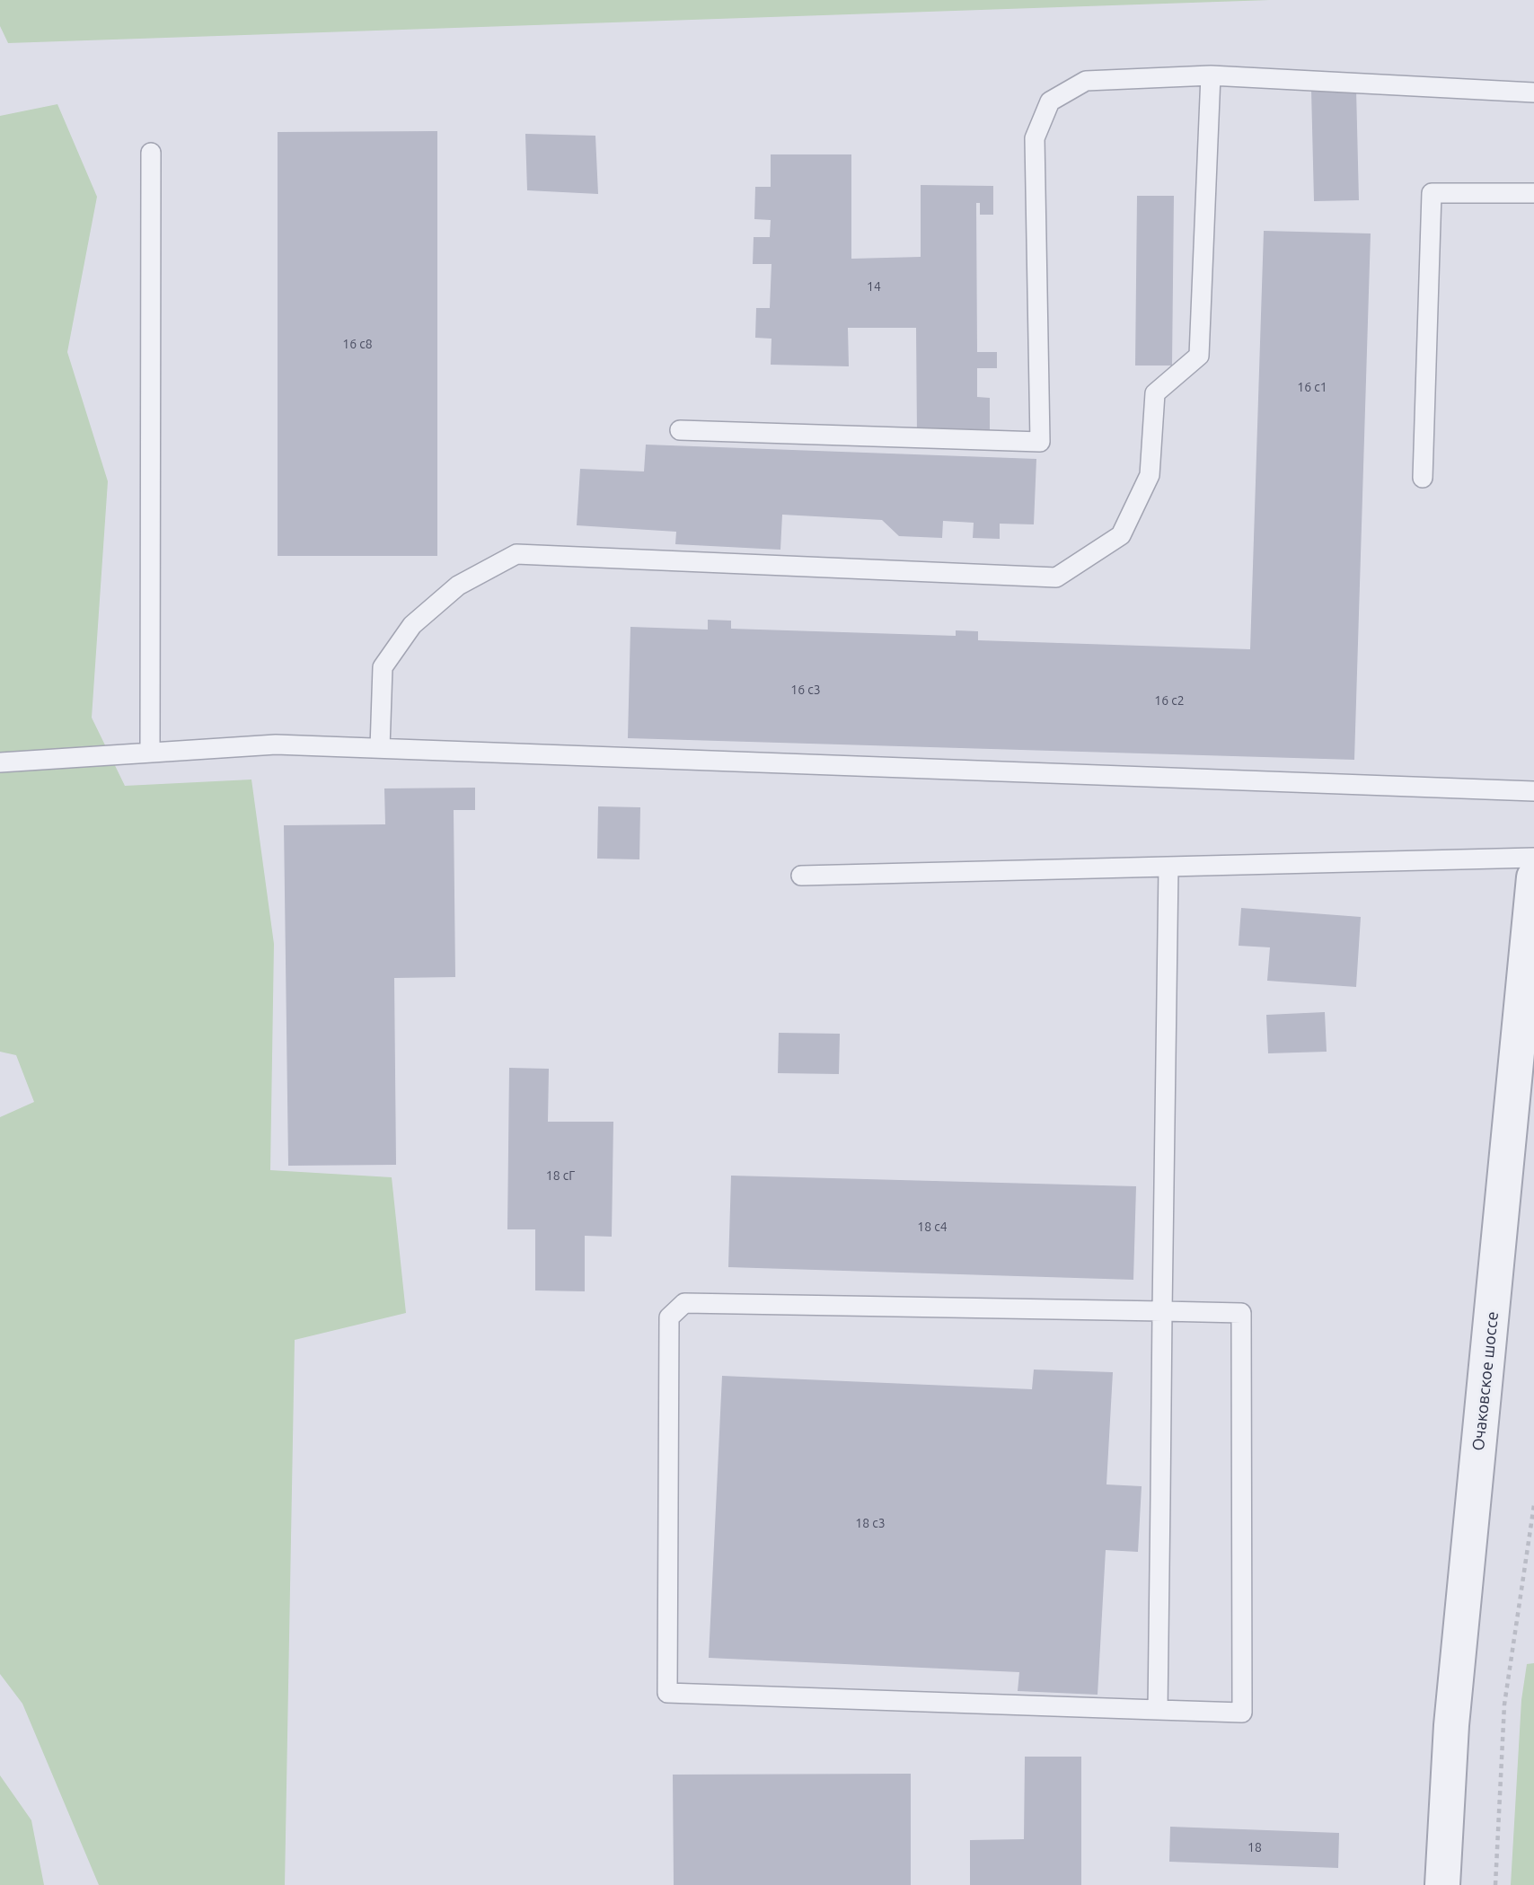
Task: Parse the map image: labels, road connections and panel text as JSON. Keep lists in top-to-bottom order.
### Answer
{
  "streets": {
    "street": ["Очаковское шоссе"]
  },
  "house_numbers": [
    "14",
    "16 с8",
    "16 с1",
    "16 с3",
    "16 с2",
    "18 сГ",
    "18 с4",
    "18 с3",
    "18"
  ]
}
